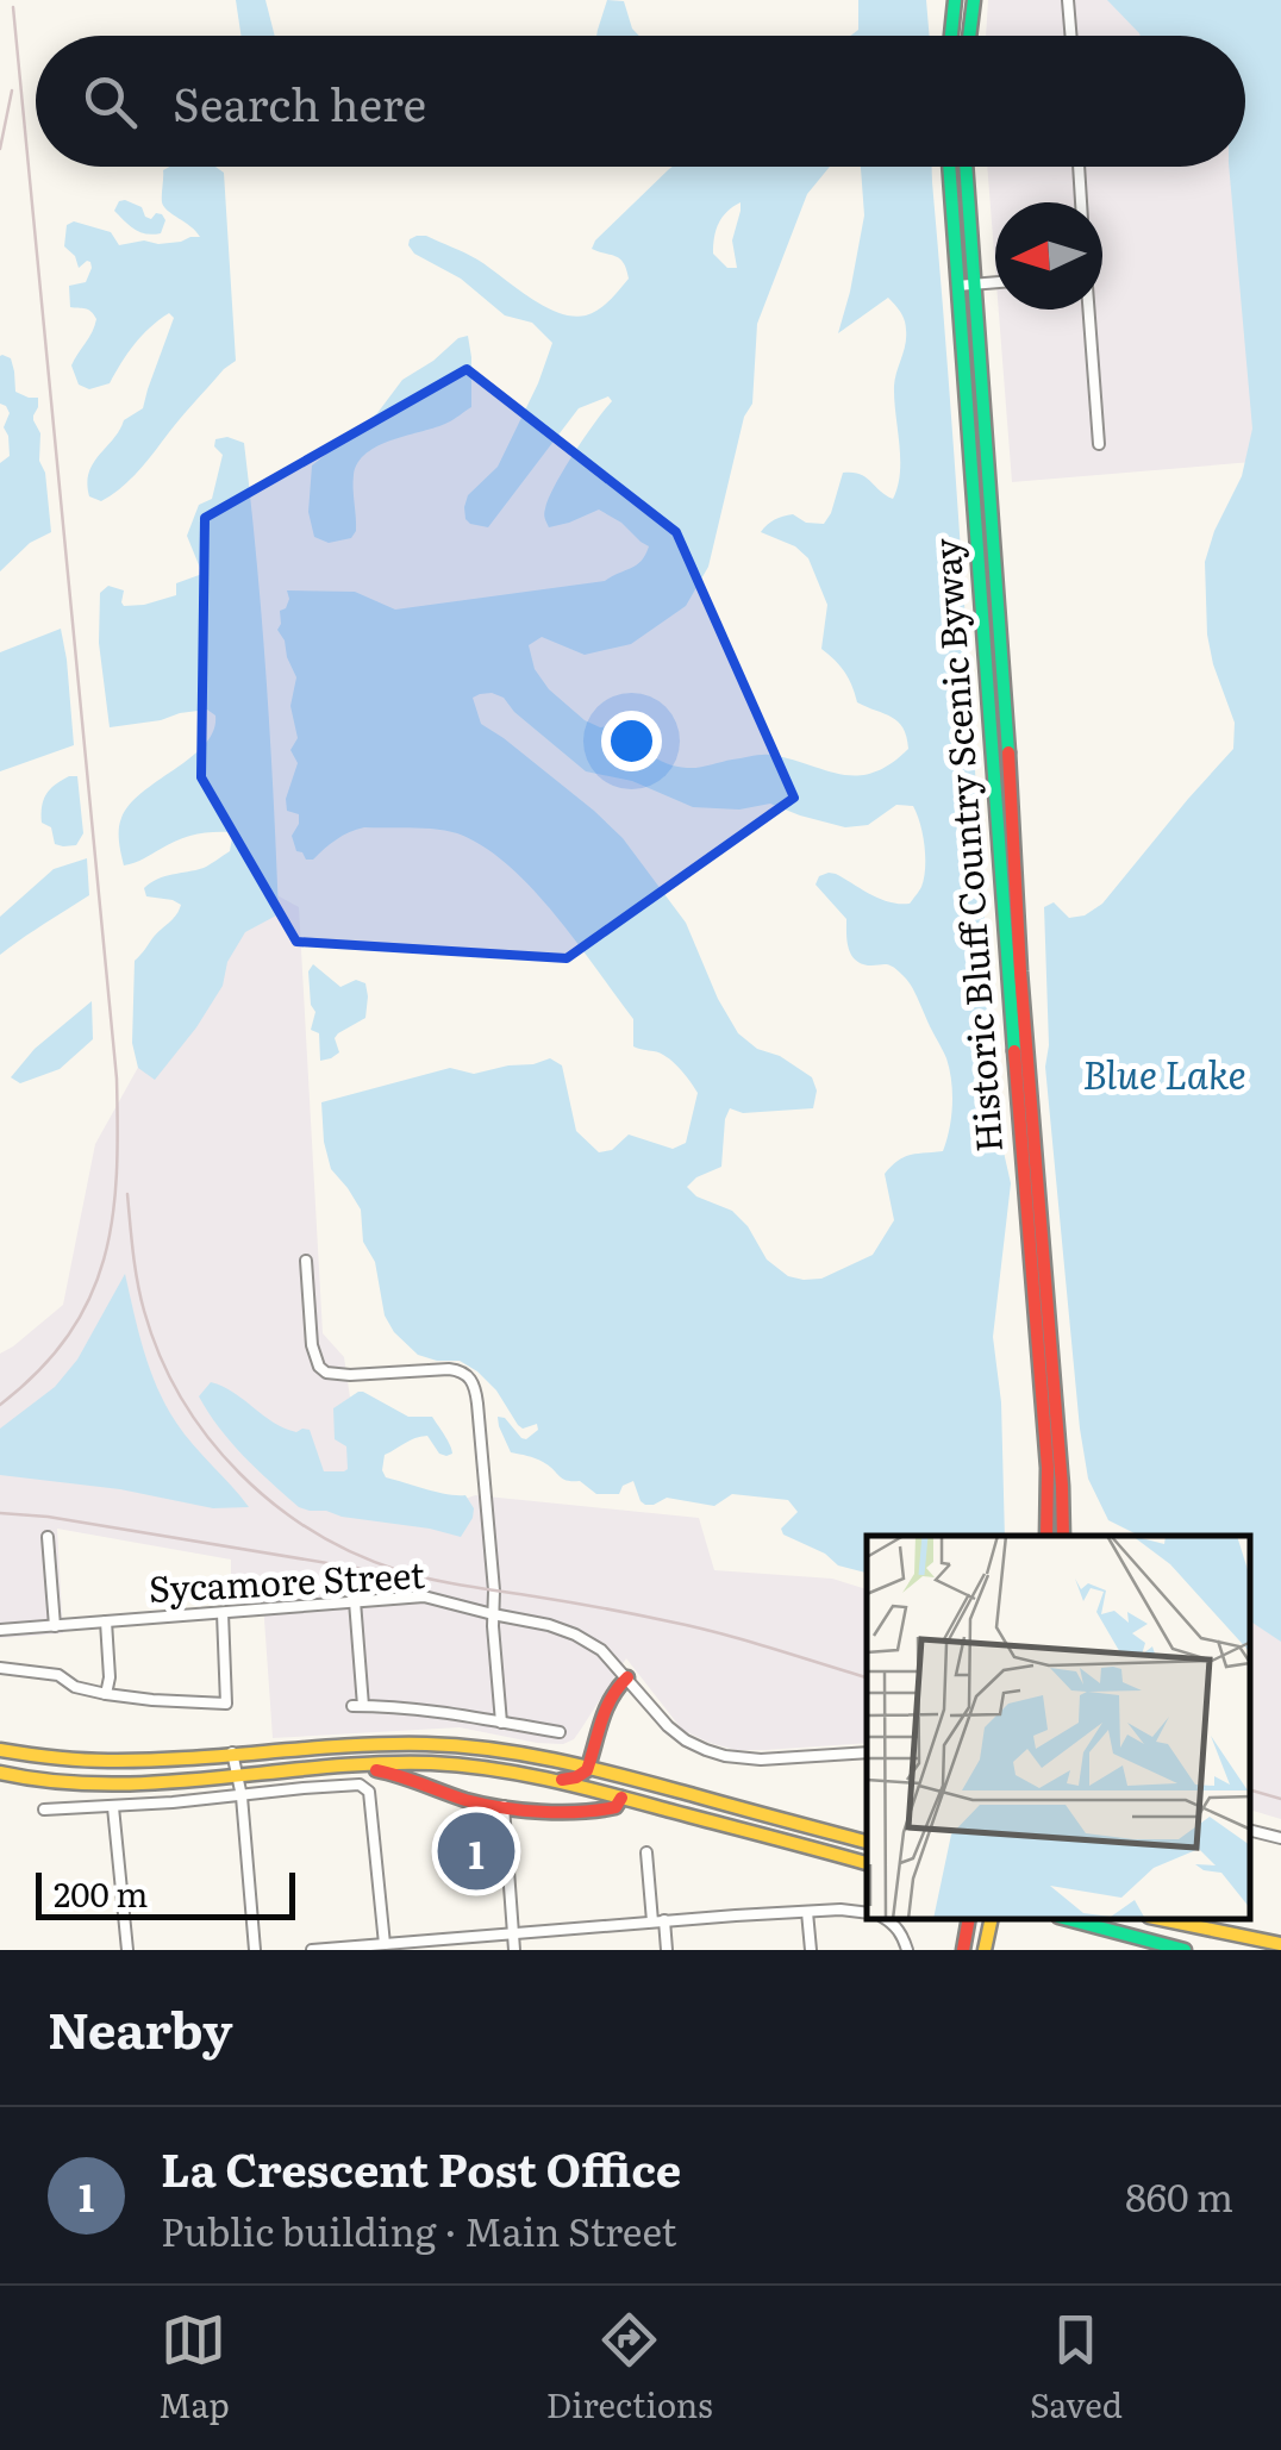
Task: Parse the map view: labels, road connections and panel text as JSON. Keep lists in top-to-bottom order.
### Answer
{
  "streets": {
    "main road": ["Historic Bluff Country Scenic Byway"],
    "street": ["Sycamore Street"]
  },
  "water": ["Blue Lake"],
  "scale_bar": "200 m",
  "north": "left",
  "page": {
    "search": "Search here",
    "pins": "1",
    "scale": "200 m",
    "heading": "Nearby",
    "list": [
      {
        "mark": "1",
        "name": "La Crescent Post Office",
        "note": "Public building · Main Street",
        "value": "860 m"
      }
    ],
    "nav": ["Map", "Directions", "Saved"]
  }
}
